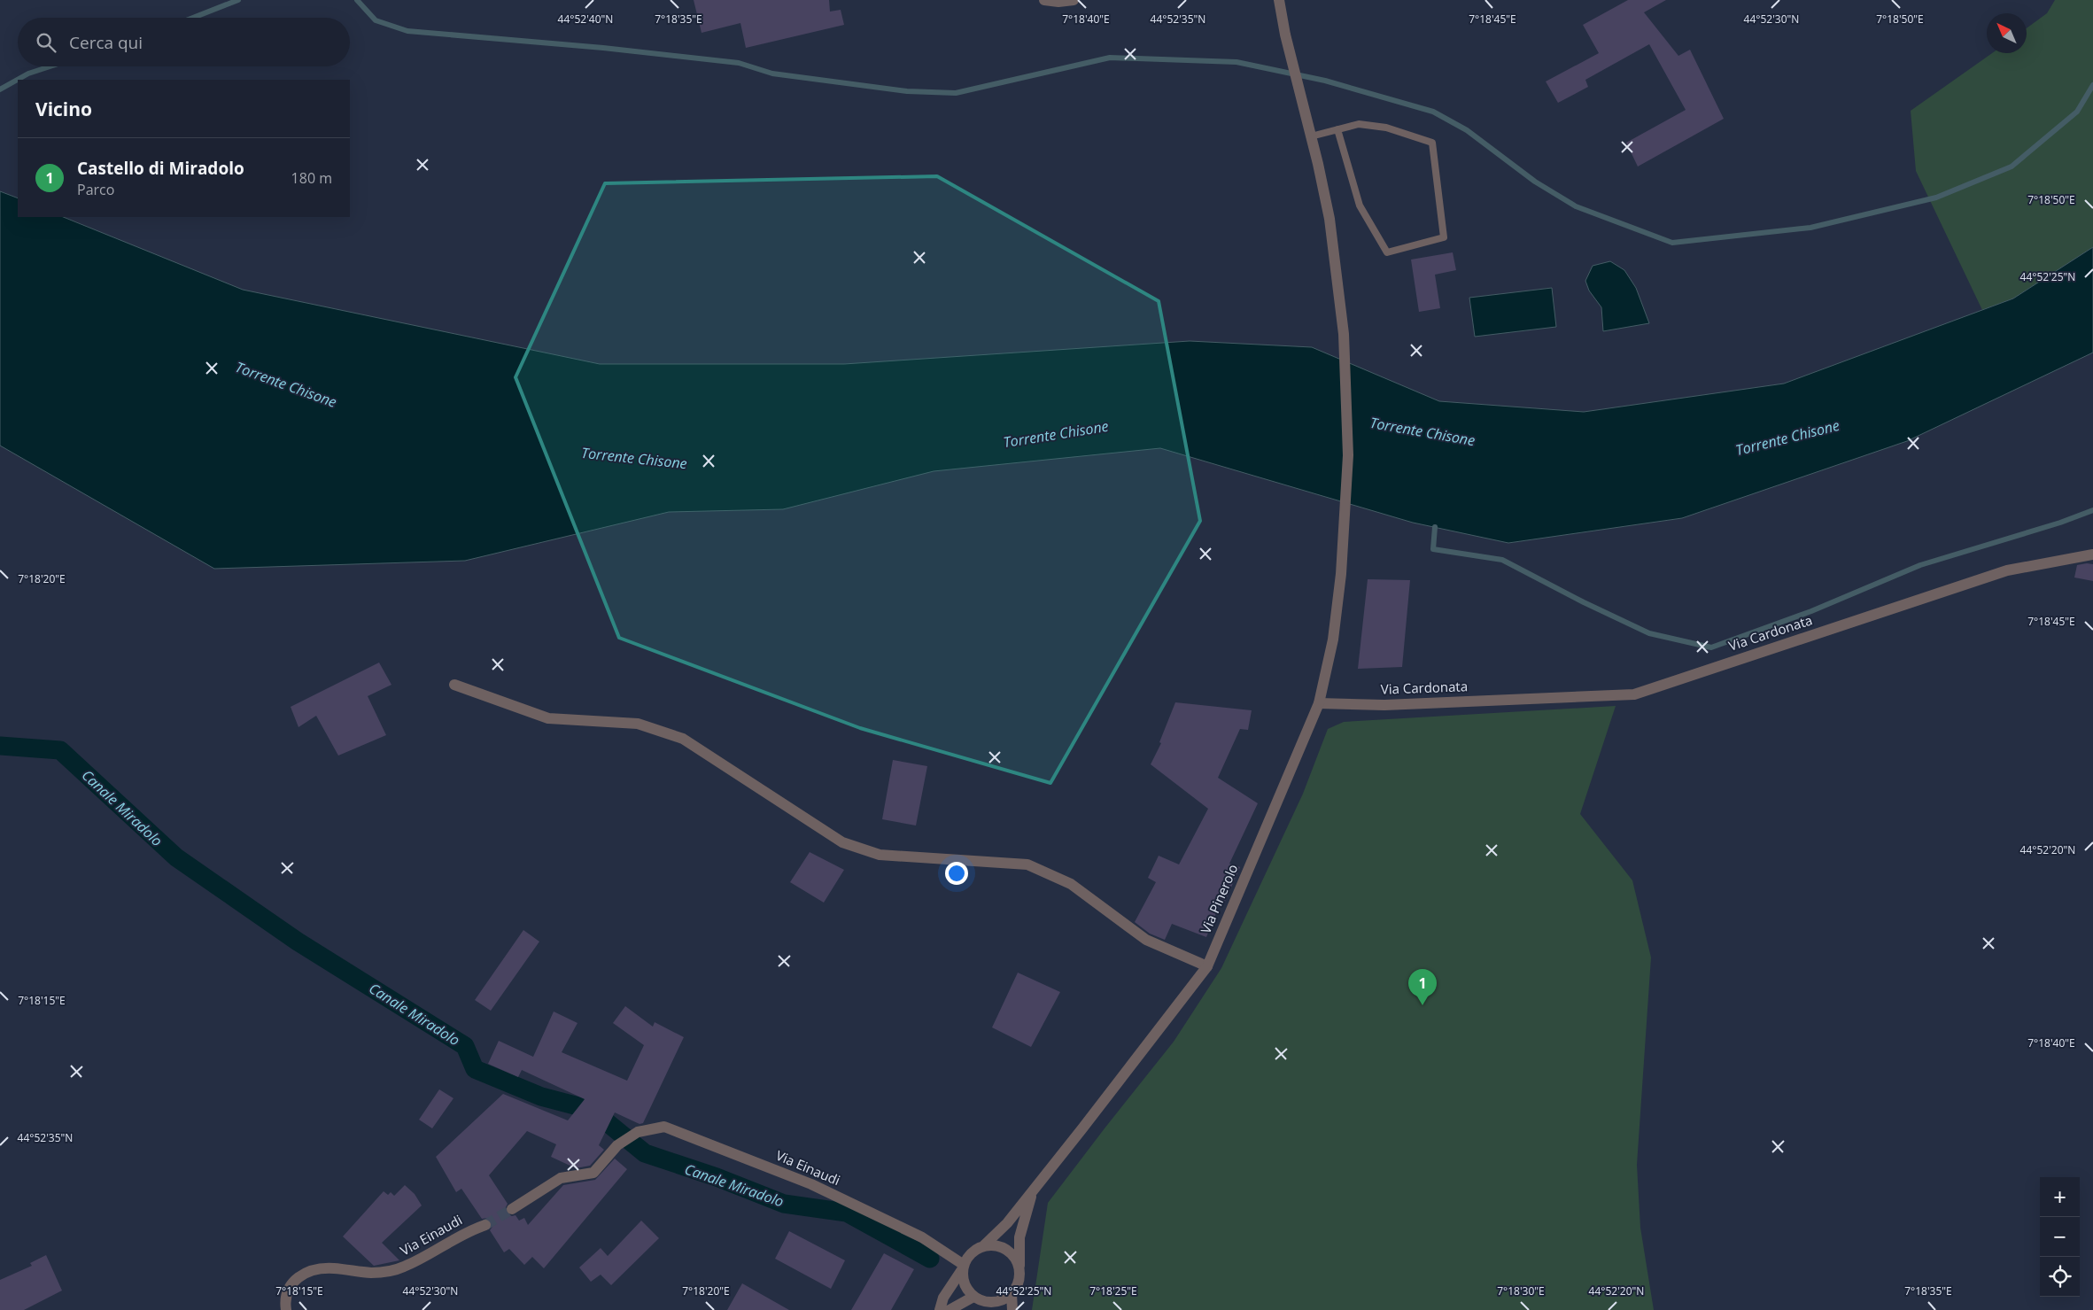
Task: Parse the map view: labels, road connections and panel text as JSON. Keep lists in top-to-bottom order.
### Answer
{
  "streets": {
    "street": ["Via Cardonata", "Via Pinerolo", "Via Einaudi"]
  },
  "crossings": [
    ["Via Cardonata", "Via Pinerolo"],
    ["Via Pinerolo", "Via Einaudi"]
  ],
  "water": ["Torrente Chisone", "Canale Miradolo"],
  "north": "top left",
  "page": {
    "search": "Cerca qui",
    "heading": "Vicino",
    "list": [
      {
        "mark": "1",
        "name": "Castello di Miradolo",
        "note": "Parco",
        "value": "180 m"
      }
    ],
    "pins": "1",
    "map_buttons": ["+", "−"]
  },
  "coordinates": [
    "44°52'40\"N",
    "44°52'35\"N",
    "44°52'30\"N",
    "7°18'35\"E",
    "7°18'40\"E",
    "7°18'45\"E",
    "7°18'50\"E",
    "44°52'25\"N",
    "7°18'20\"E",
    "44°52'20\"N",
    "7°18'15\"E",
    "7°18'25\"E",
    "7°18'30\"E"
  ]
}
